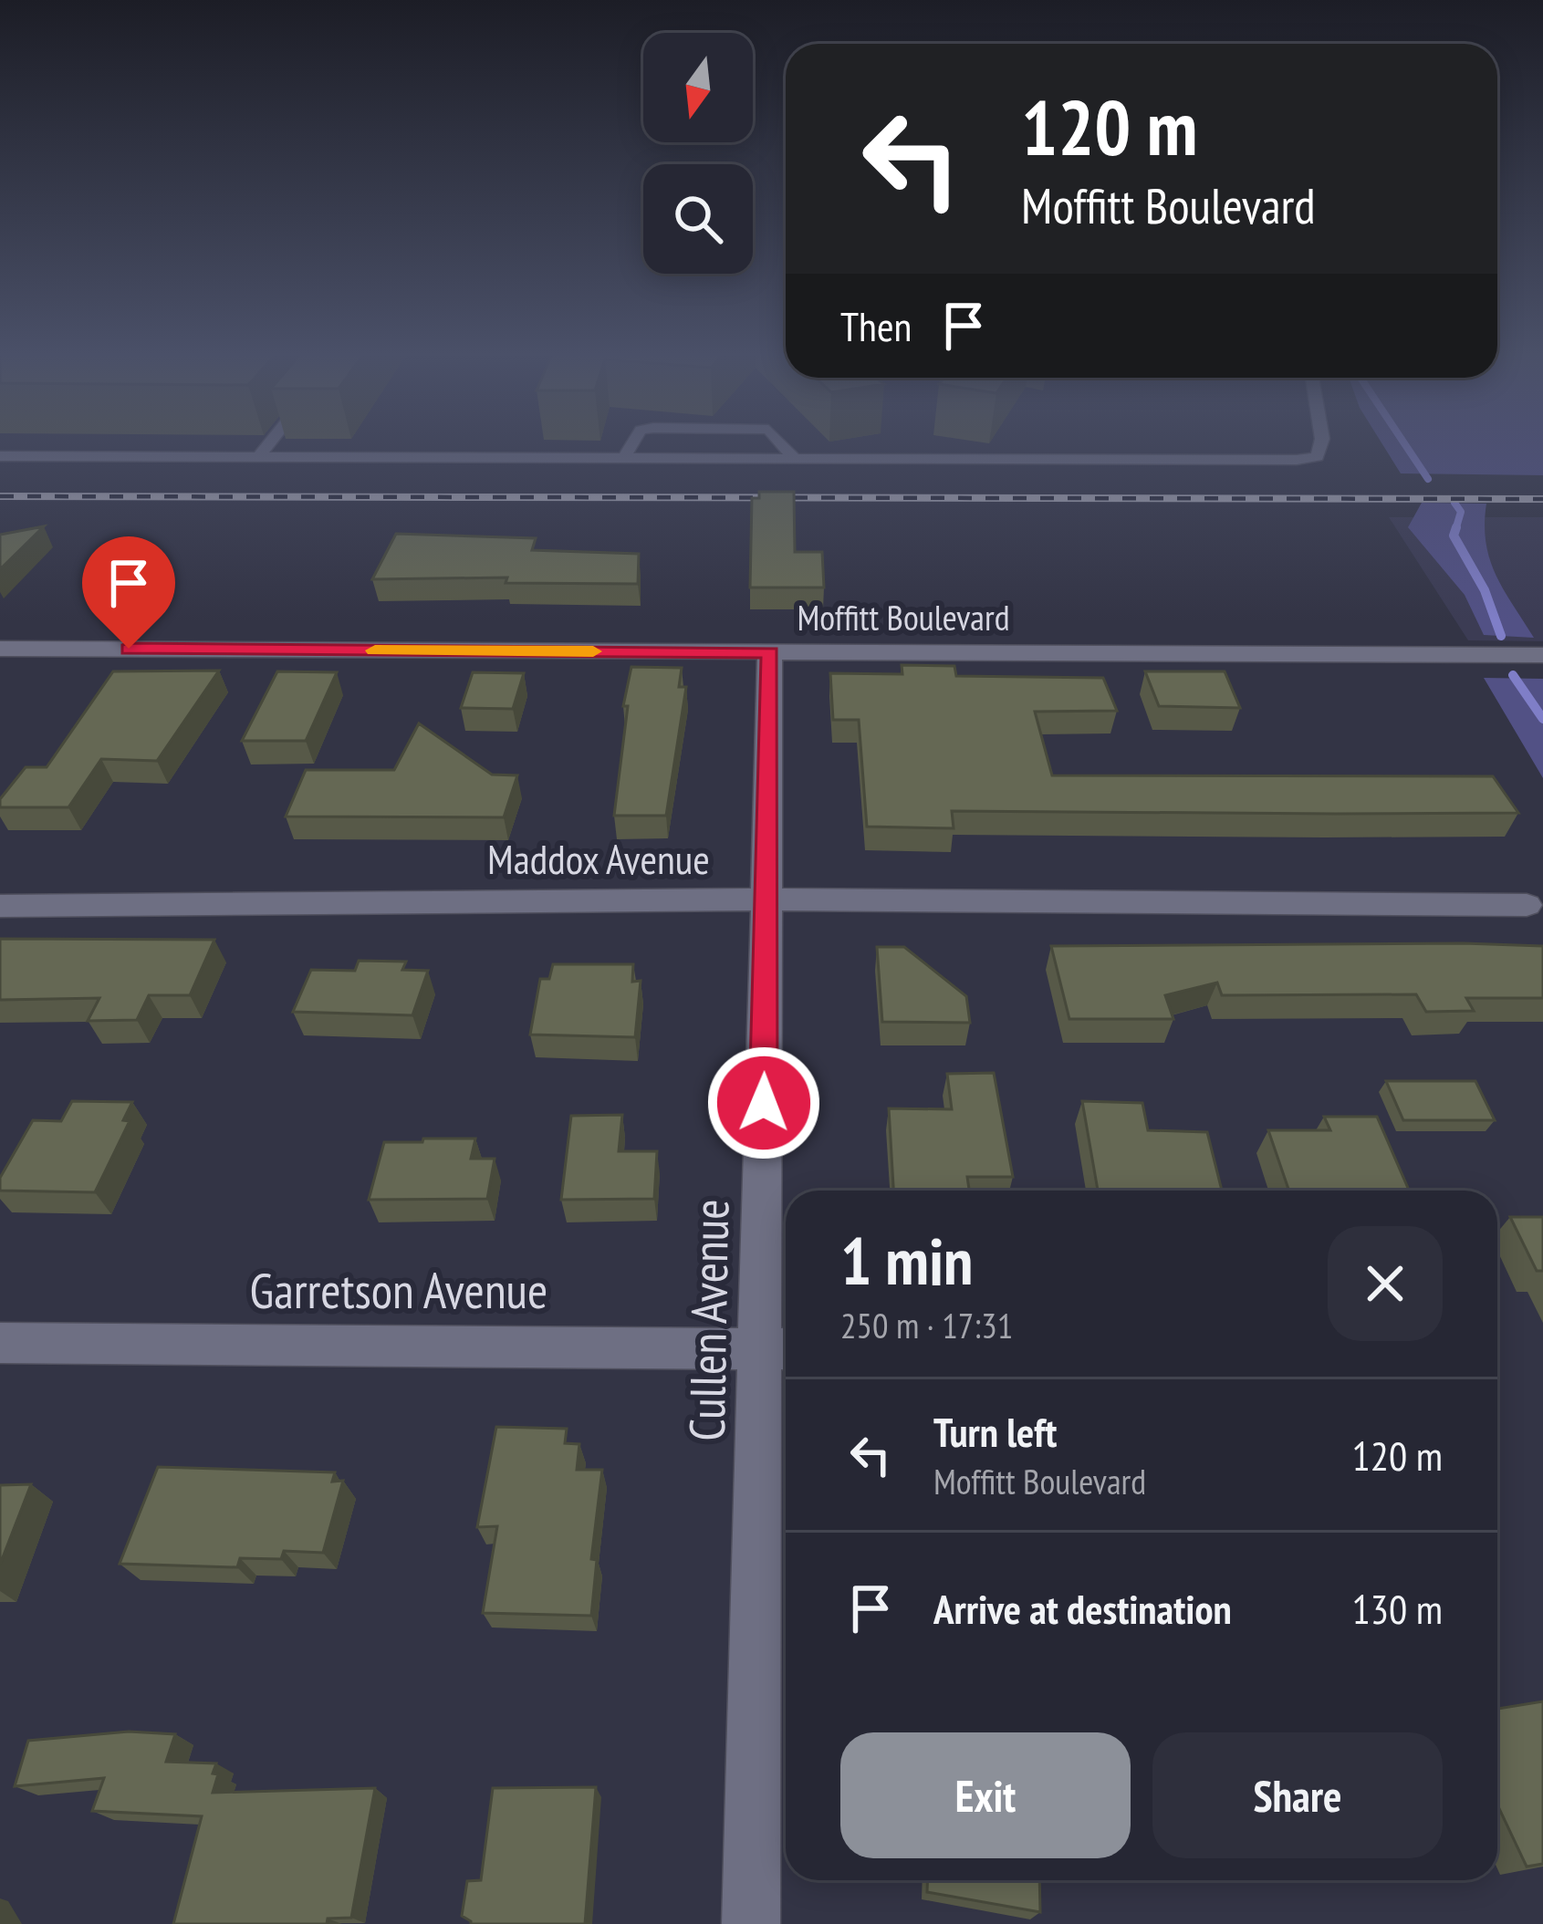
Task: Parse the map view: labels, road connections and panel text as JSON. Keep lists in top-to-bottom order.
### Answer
{
  "streets": {
    "street": [
      "Moffitt Boulevard",
      "Maddox Avenue",
      "Garretson Avenue",
      "Cullen Avenue"
    ]
  },
  "crossings": [
    ["Moffitt Boulevard", "Cullen Avenue"],
    ["Maddox Avenue", "Cullen Avenue"],
    ["Garretson Avenue", "Cullen Avenue"]
  ],
  "north": "bottom",
  "page": {
    "turn": ["120 m", "Moffitt Boulevard"],
    "then": "Then",
    "heading": ["1 min", "250 m · 17:31"],
    "list": [
      {
        "name": "Turn left",
        "note": "Moffitt Boulevard",
        "value": "120 m"
      },
      {
        "name": "Arrive at destination",
        "value": "130 m"
      }
    ],
    "buttons": ["Exit", "Share"]
  }
}
